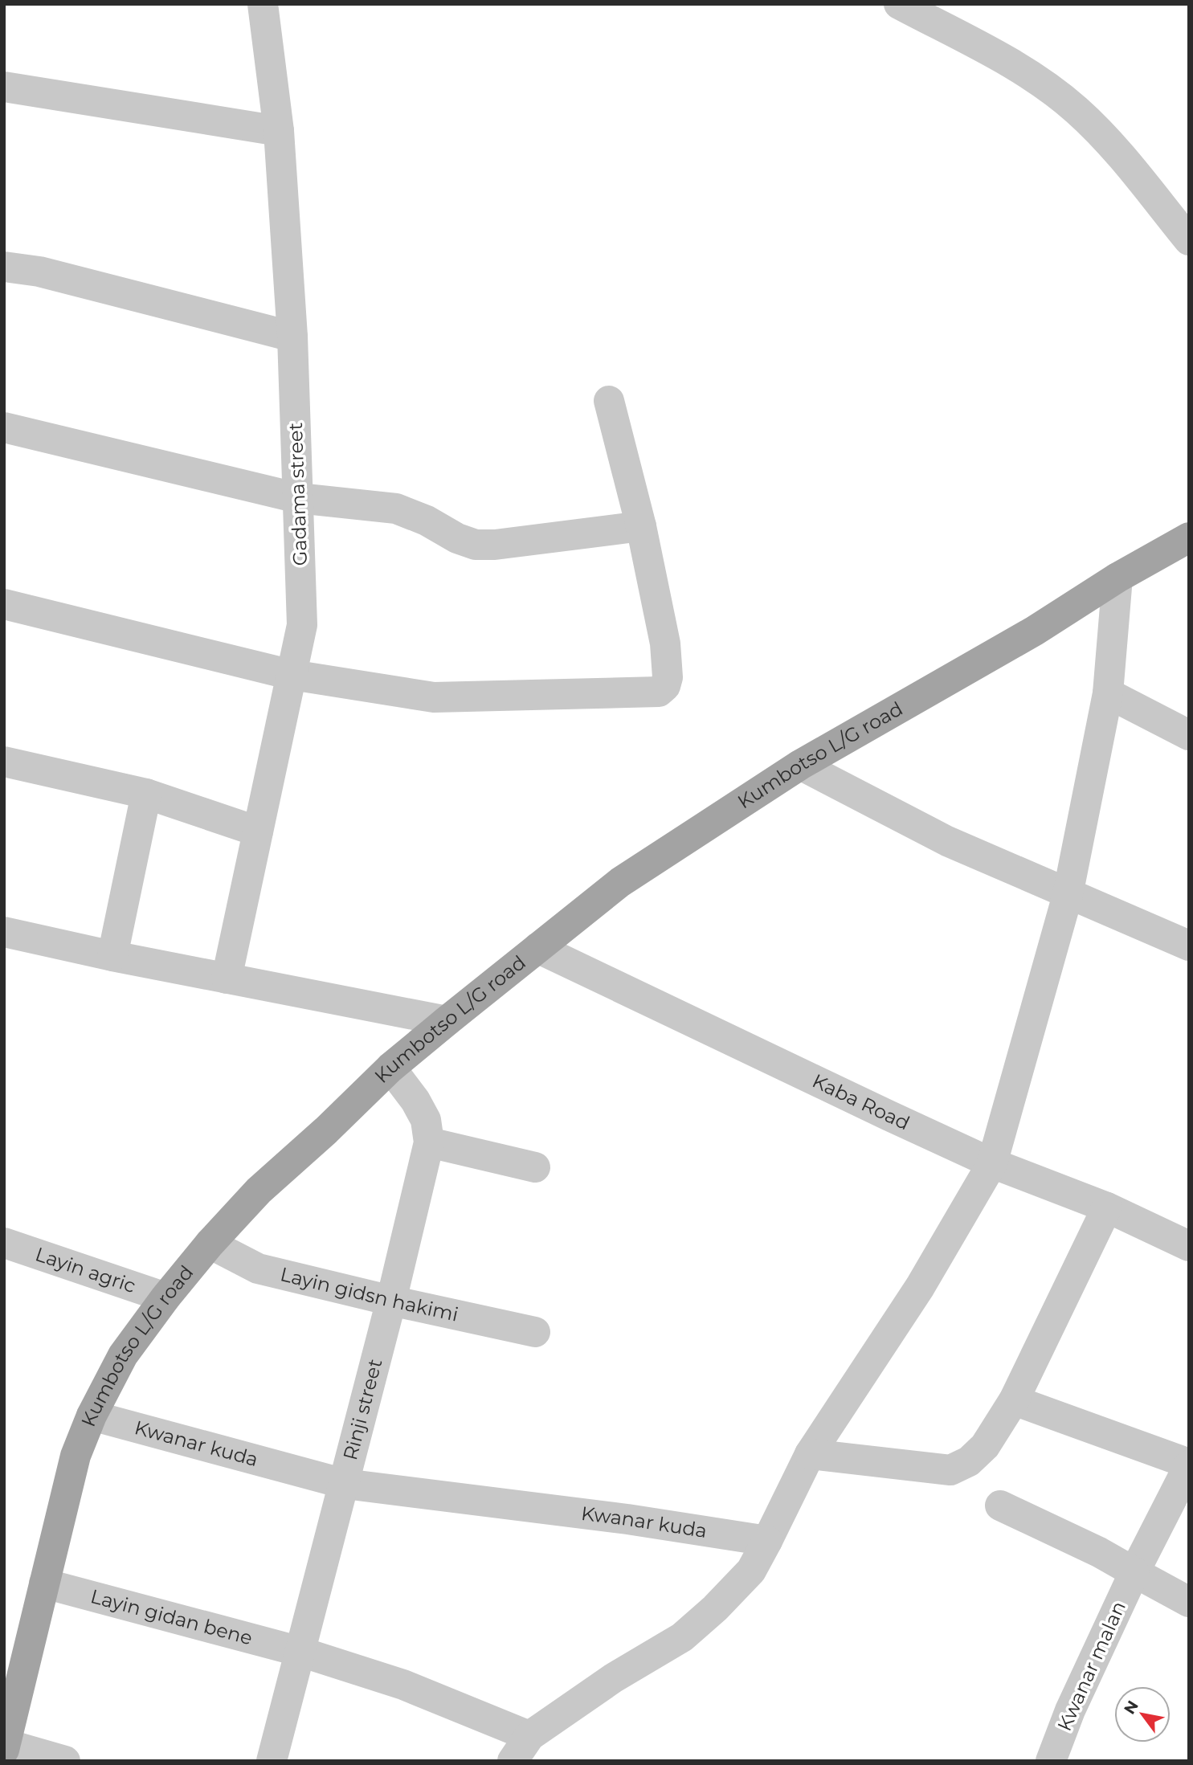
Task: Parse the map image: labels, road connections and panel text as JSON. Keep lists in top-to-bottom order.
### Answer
{
  "streets": {
    "main road": ["Kumbotso L/G road"],
    "street": [
      "Gadama street",
      "Kaba Road",
      "Layin agric",
      "Layin gidsn hakimi",
      "Rinji street",
      "Kwanar kuda",
      "Layin gidan bene",
      "Kwanar malan"
    ]
  },
  "crossings": [
    ["Kumbotso L/G road", "Kaba Road"],
    ["Kumbotso L/G road", "Layin agric"],
    ["Kumbotso L/G road", "Layin gidsn hakimi"],
    ["Kumbotso L/G road", "Rinji street"],
    ["Kumbotso L/G road", "Kwanar kuda"],
    ["Kumbotso L/G road", "Layin gidan bene"],
    ["Layin gidsn hakimi", "Rinji street"],
    ["Rinji street", "Kwanar kuda"],
    ["Rinji street", "Layin gidan bene"]
  ],
  "north": "top left"
}
